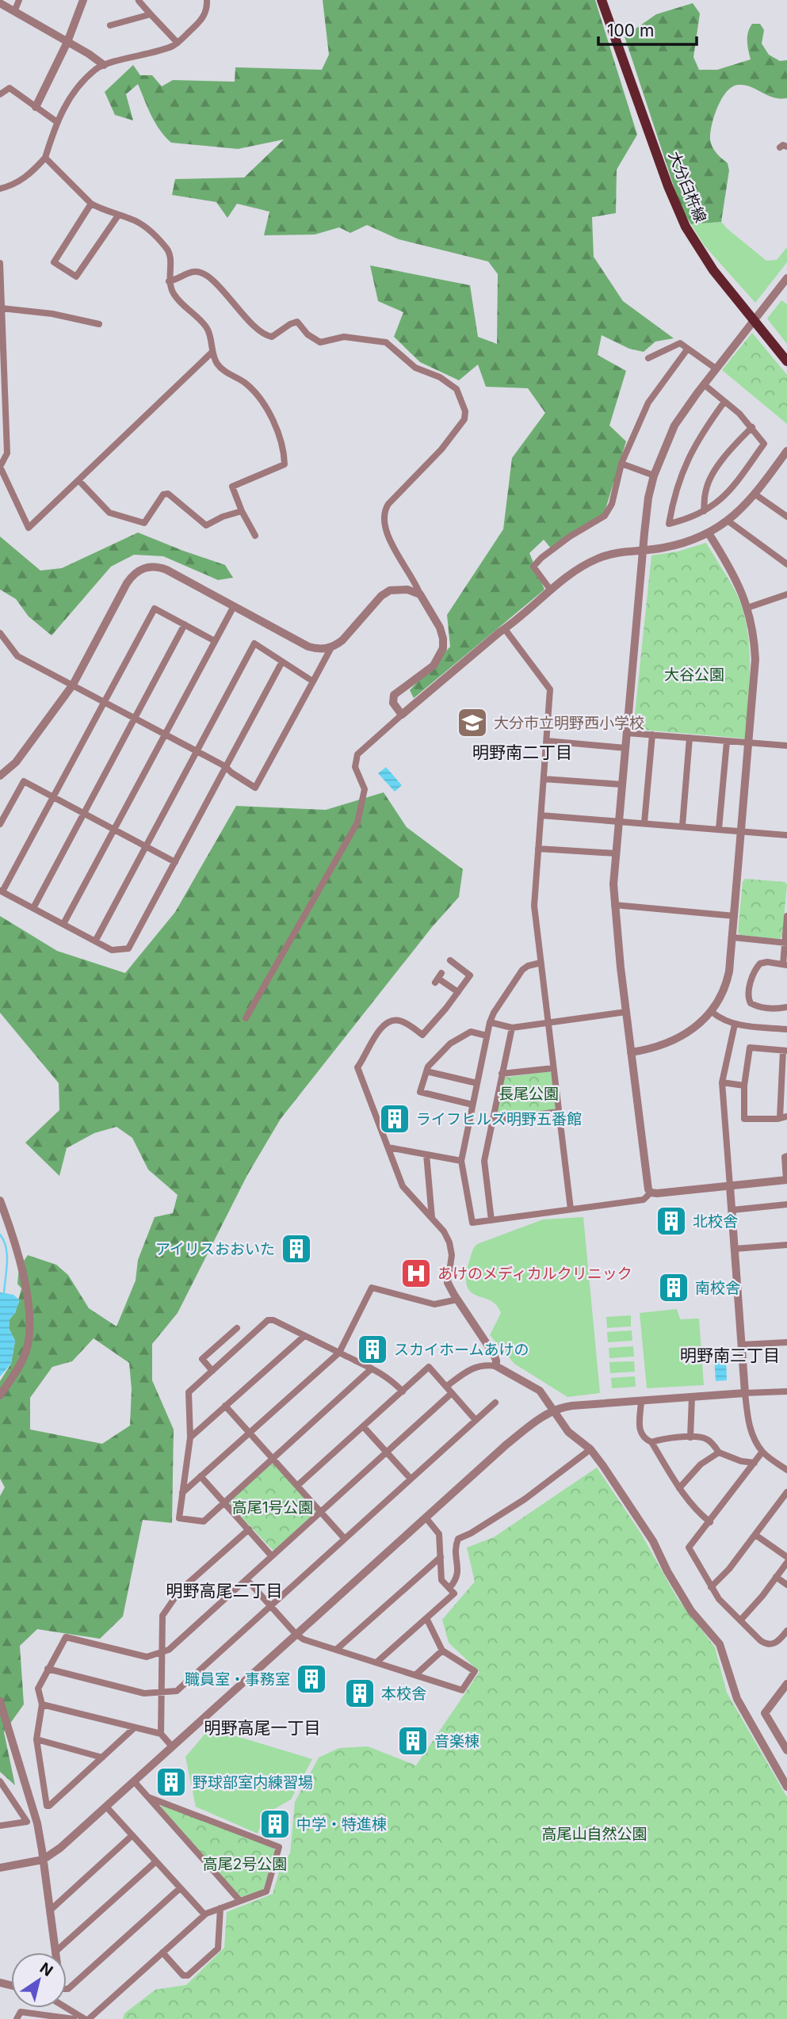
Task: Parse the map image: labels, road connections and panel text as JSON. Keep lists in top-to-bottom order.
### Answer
{
  "streets": {
    "main road": ["大分臼杵線"]
  },
  "districts": [
    "明野南二丁目",
    "明野南三丁目",
    "明野高尾二丁目",
    "明野高尾一丁目"
  ],
  "parks": [
    "大谷公園",
    "長尾公園",
    "高尾1号公園",
    "高尾山自然公園",
    "高尾2号公園"
  ],
  "places": {
    "school or university": ["大分市立明野西小学校"],
    "building": [
      "ライフヒルズ明野五番館",
      "北校舎",
      "アイリスおおいた",
      "南校舎",
      "スカイホームあけの",
      "職員室・事務室",
      "本校舎",
      "音楽棟",
      "野球部室内練習場",
      "中学・特進棟"
    ],
    "hospital": ["あけのメディカルクリニック"]
  },
  "scale_bar": "100 m",
  "north": "top right"
}
